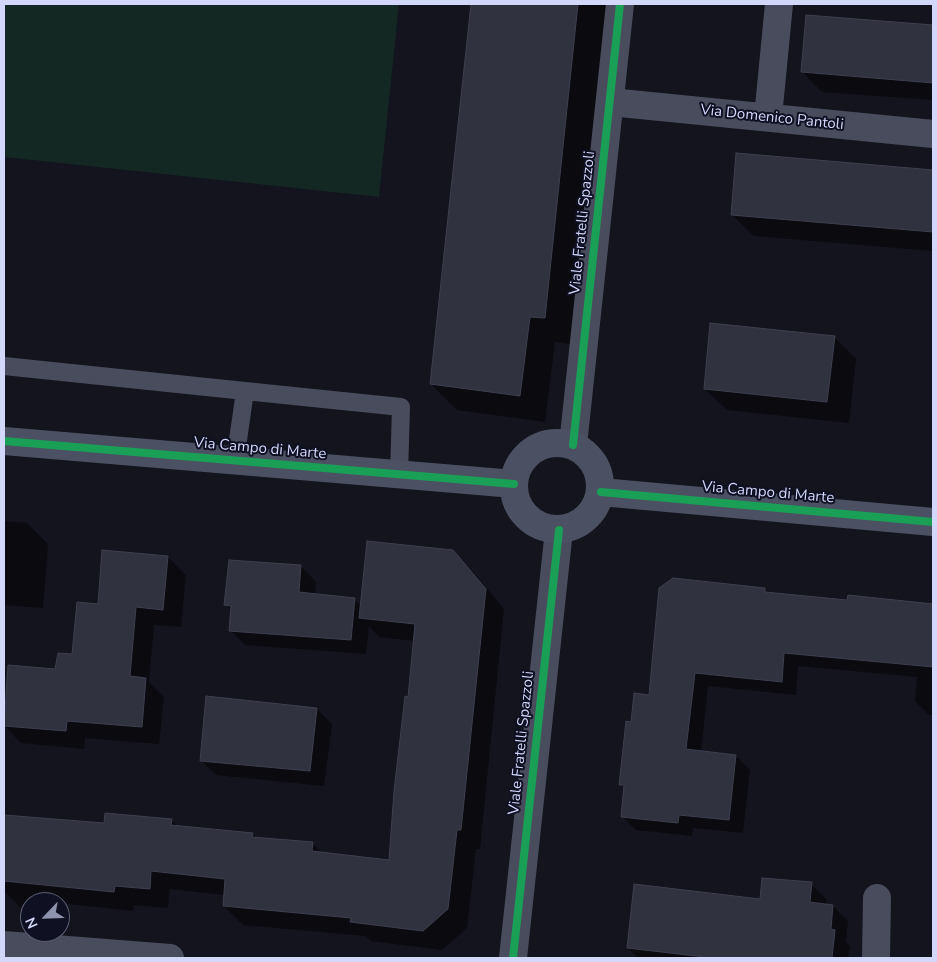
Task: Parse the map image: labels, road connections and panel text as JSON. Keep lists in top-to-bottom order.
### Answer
{
  "streets": {
    "main road": ["Via Campo di Marte"],
    "street": ["Via Domenico Pantoli", "Viale Fratelli Spazzoli"]
  },
  "crossings": [
    ["Via Domenico Pantoli", "Viale Fratelli Spazzoli"],
    ["Viale Fratelli Spazzoli", "Via Campo di Marte"]
  ],
  "north": "bottom left"
}
